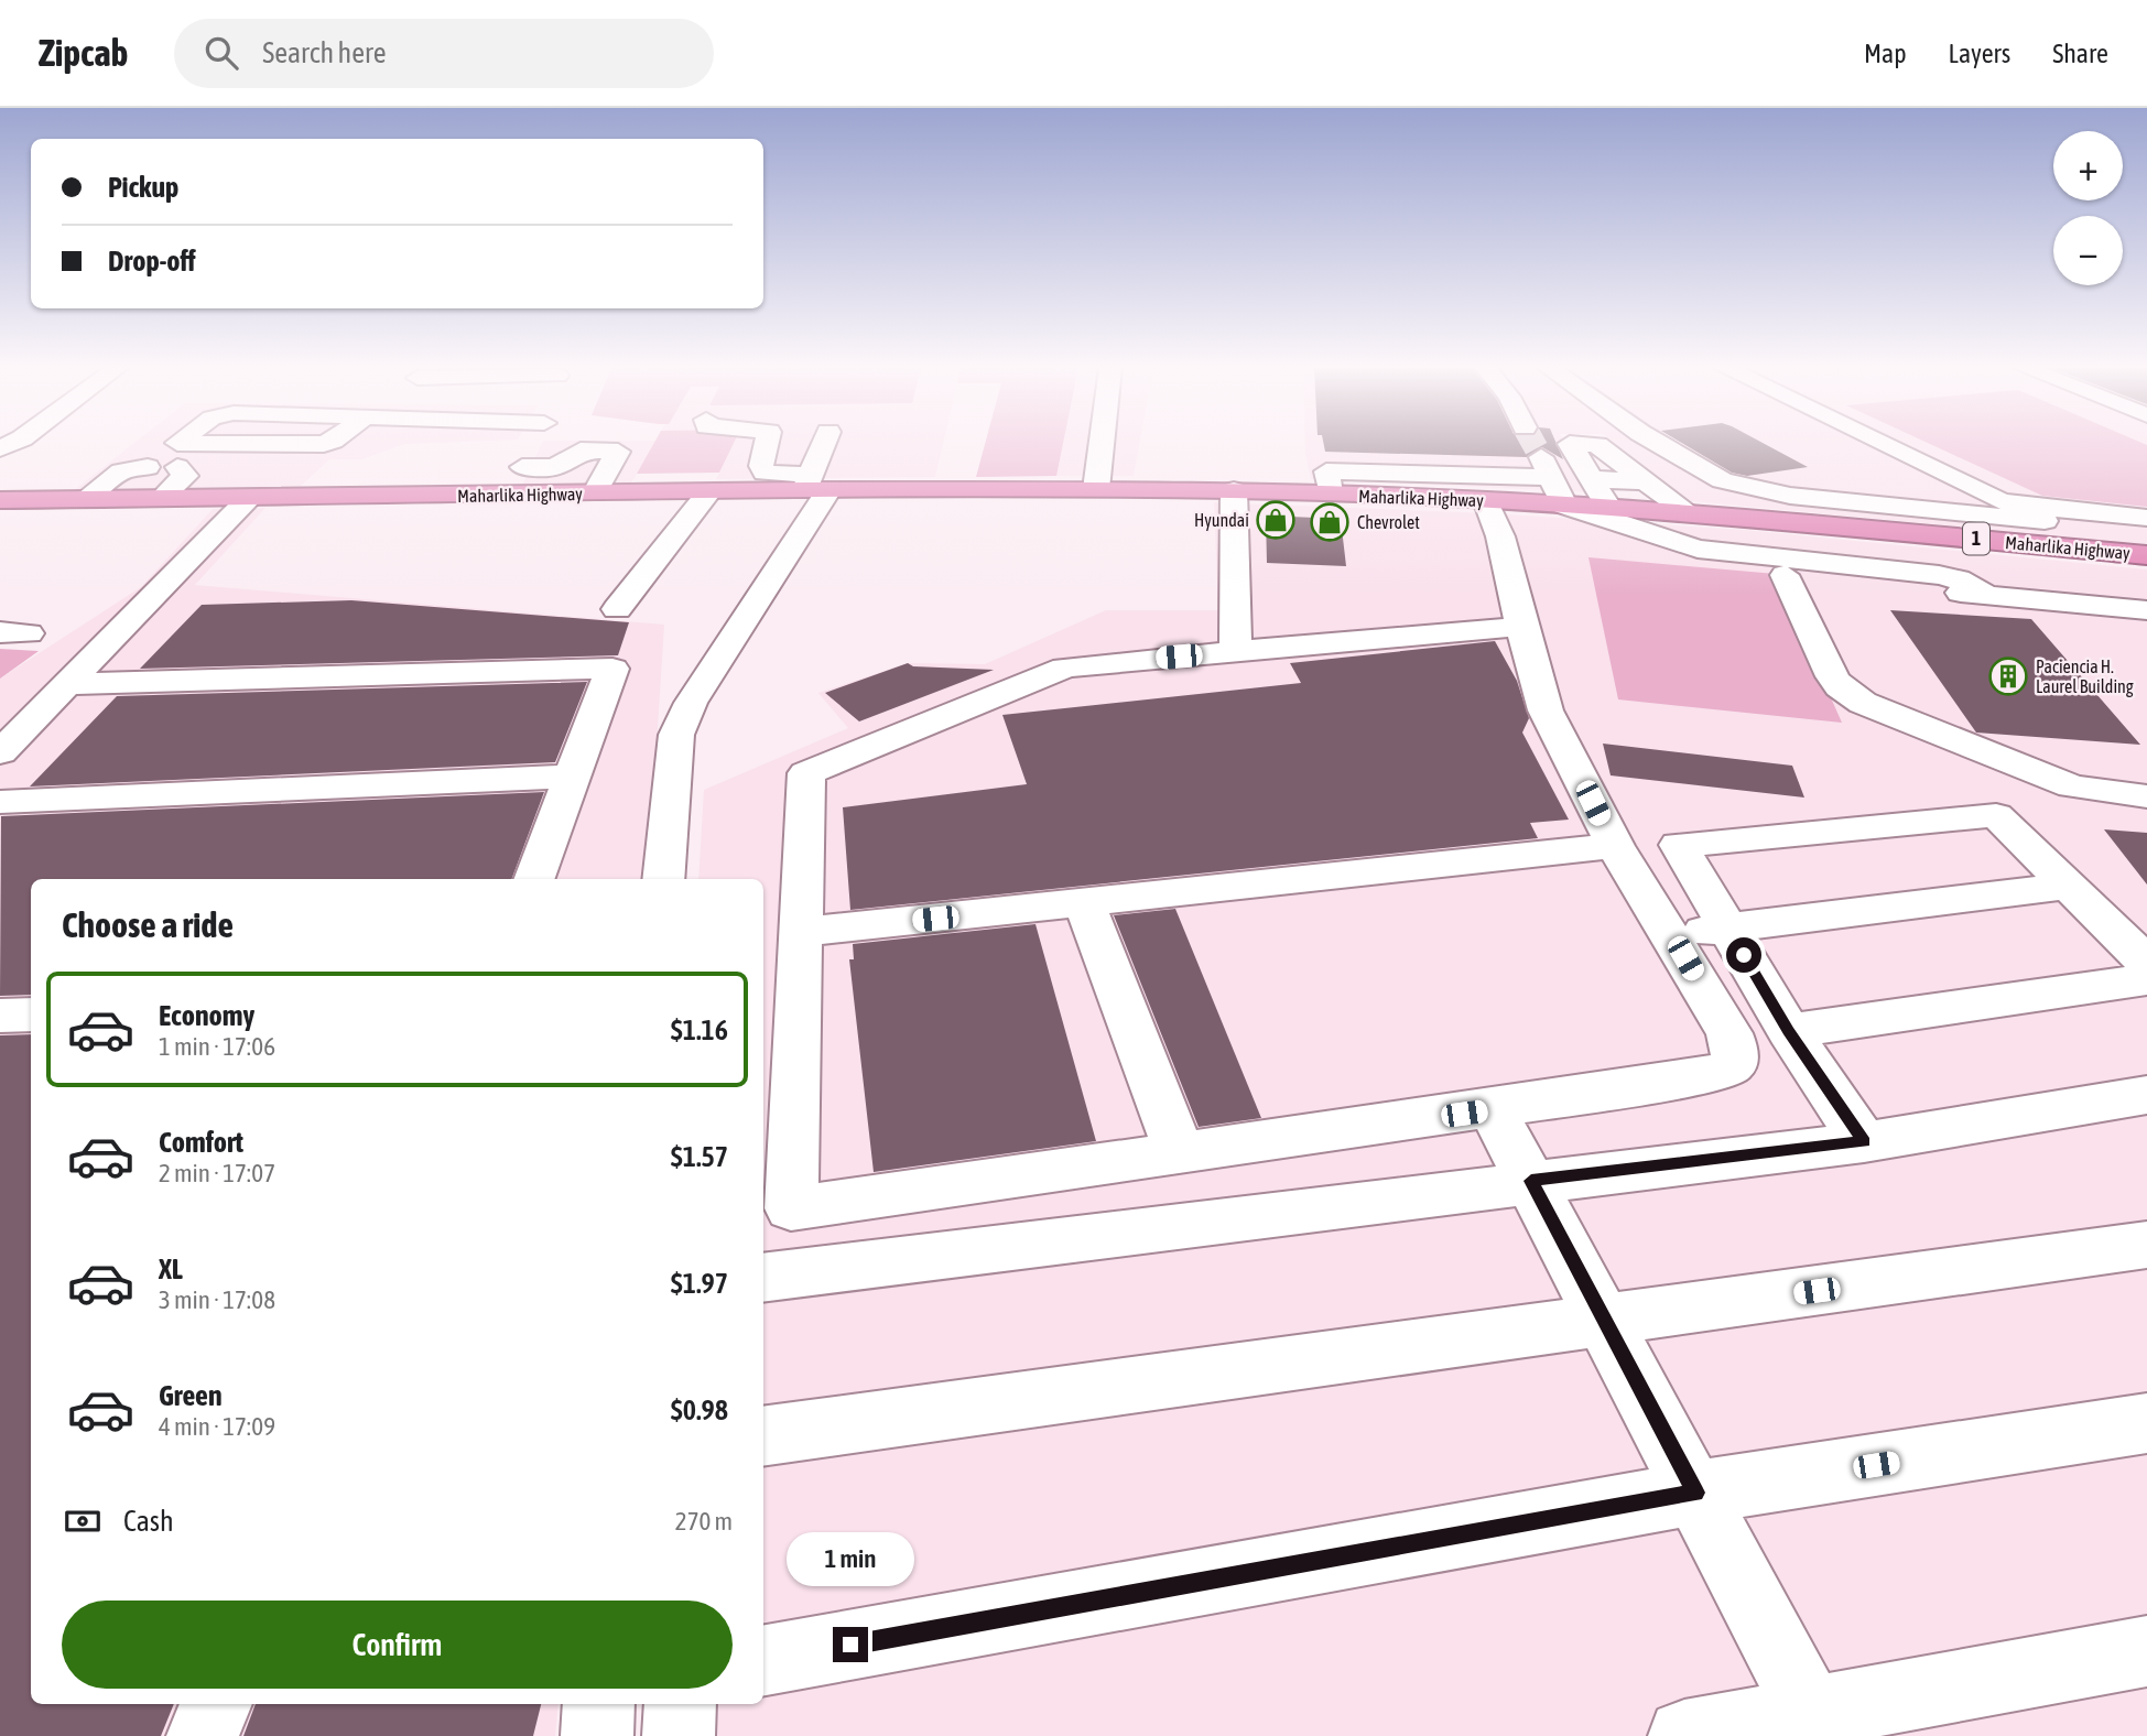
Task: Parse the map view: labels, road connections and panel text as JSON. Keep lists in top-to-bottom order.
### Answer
{
  "streets": {
    "highway": ["Maharlika Highway", "1"]
  },
  "places": {
    "shop": ["Hyundai", "Chevrolet"],
    "building": ["Paciencia H. Laurel Building"]
  },
  "page": {
    "header": "Zipcab",
    "search": "Search here",
    "nav": ["Map", "Layers", "Share"],
    "map_buttons": ["+", "−"],
    "banner": ["Pickup", "Drop-off"],
    "heading": "Choose a ride",
    "list": [
      {
        "name": "Economy",
        "note": "1 min · 17:06",
        "value": "$1.16"
      },
      {
        "name": "Comfort",
        "note": "2 min · 17:07",
        "value": "$1.57"
      },
      {
        "name": "XL",
        "note": "3 min · 17:08",
        "value": "$1.97"
      },
      {
        "name": "Green",
        "note": "4 min · 17:09",
        "value": "$0.98"
      }
    ],
    "pay": ["Cash", "270 m"],
    "bubble": "1 min",
    "buttons": "Confirm"
  }
}
